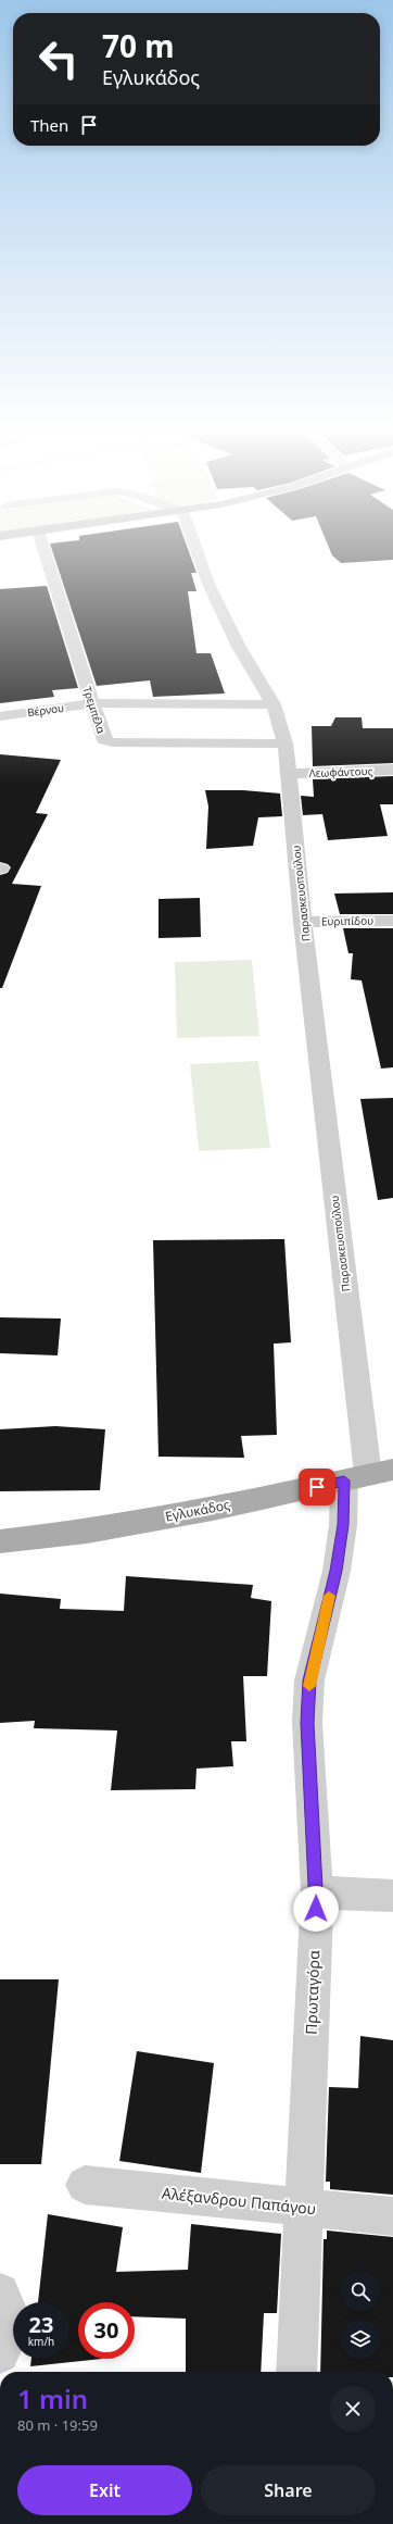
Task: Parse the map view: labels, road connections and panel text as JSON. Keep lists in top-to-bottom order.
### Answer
{
  "streets": {
    "main road": ["Εγλυκάδος"],
    "street": [
      "Βέρνου",
      "Τρεμπέλα",
      "Λεωφάντους",
      "Παρασκευοπούλου",
      "Ευριπίδου",
      "Πρωταγόρα",
      "Αλέξανδρου Παπάγου"
    ]
  },
  "crossings": [
    ["Βέρνου", "Τρεμπέλα"],
    ["Βέρνου", "Παρασκευοπούλου"],
    ["Τρεμπέλα", "Παρασκευοπούλου"],
    ["Λεωφάντους", "Παρασκευοπούλου"],
    ["Παρασκευοπούλου", "Ευριπίδου"],
    ["Παρασκευοπούλου", "Εγλυκάδος"],
    ["Παρασκευοπούλου", "Πρωταγόρα"],
    ["Εγλυκάδος", "Πρωταγόρα"],
    ["Πρωταγόρα", "Αλέξανδρου Παπάγου"]
  ],
  "page": {
    "turn": ["70 m", "Εγλυκάδος"],
    "then": "Then",
    "speed": "23 km/h",
    "limit": "30",
    "heading": ["1 min", "80 m · 19:59"],
    "buttons": ["Exit", "Share"]
  }
}
